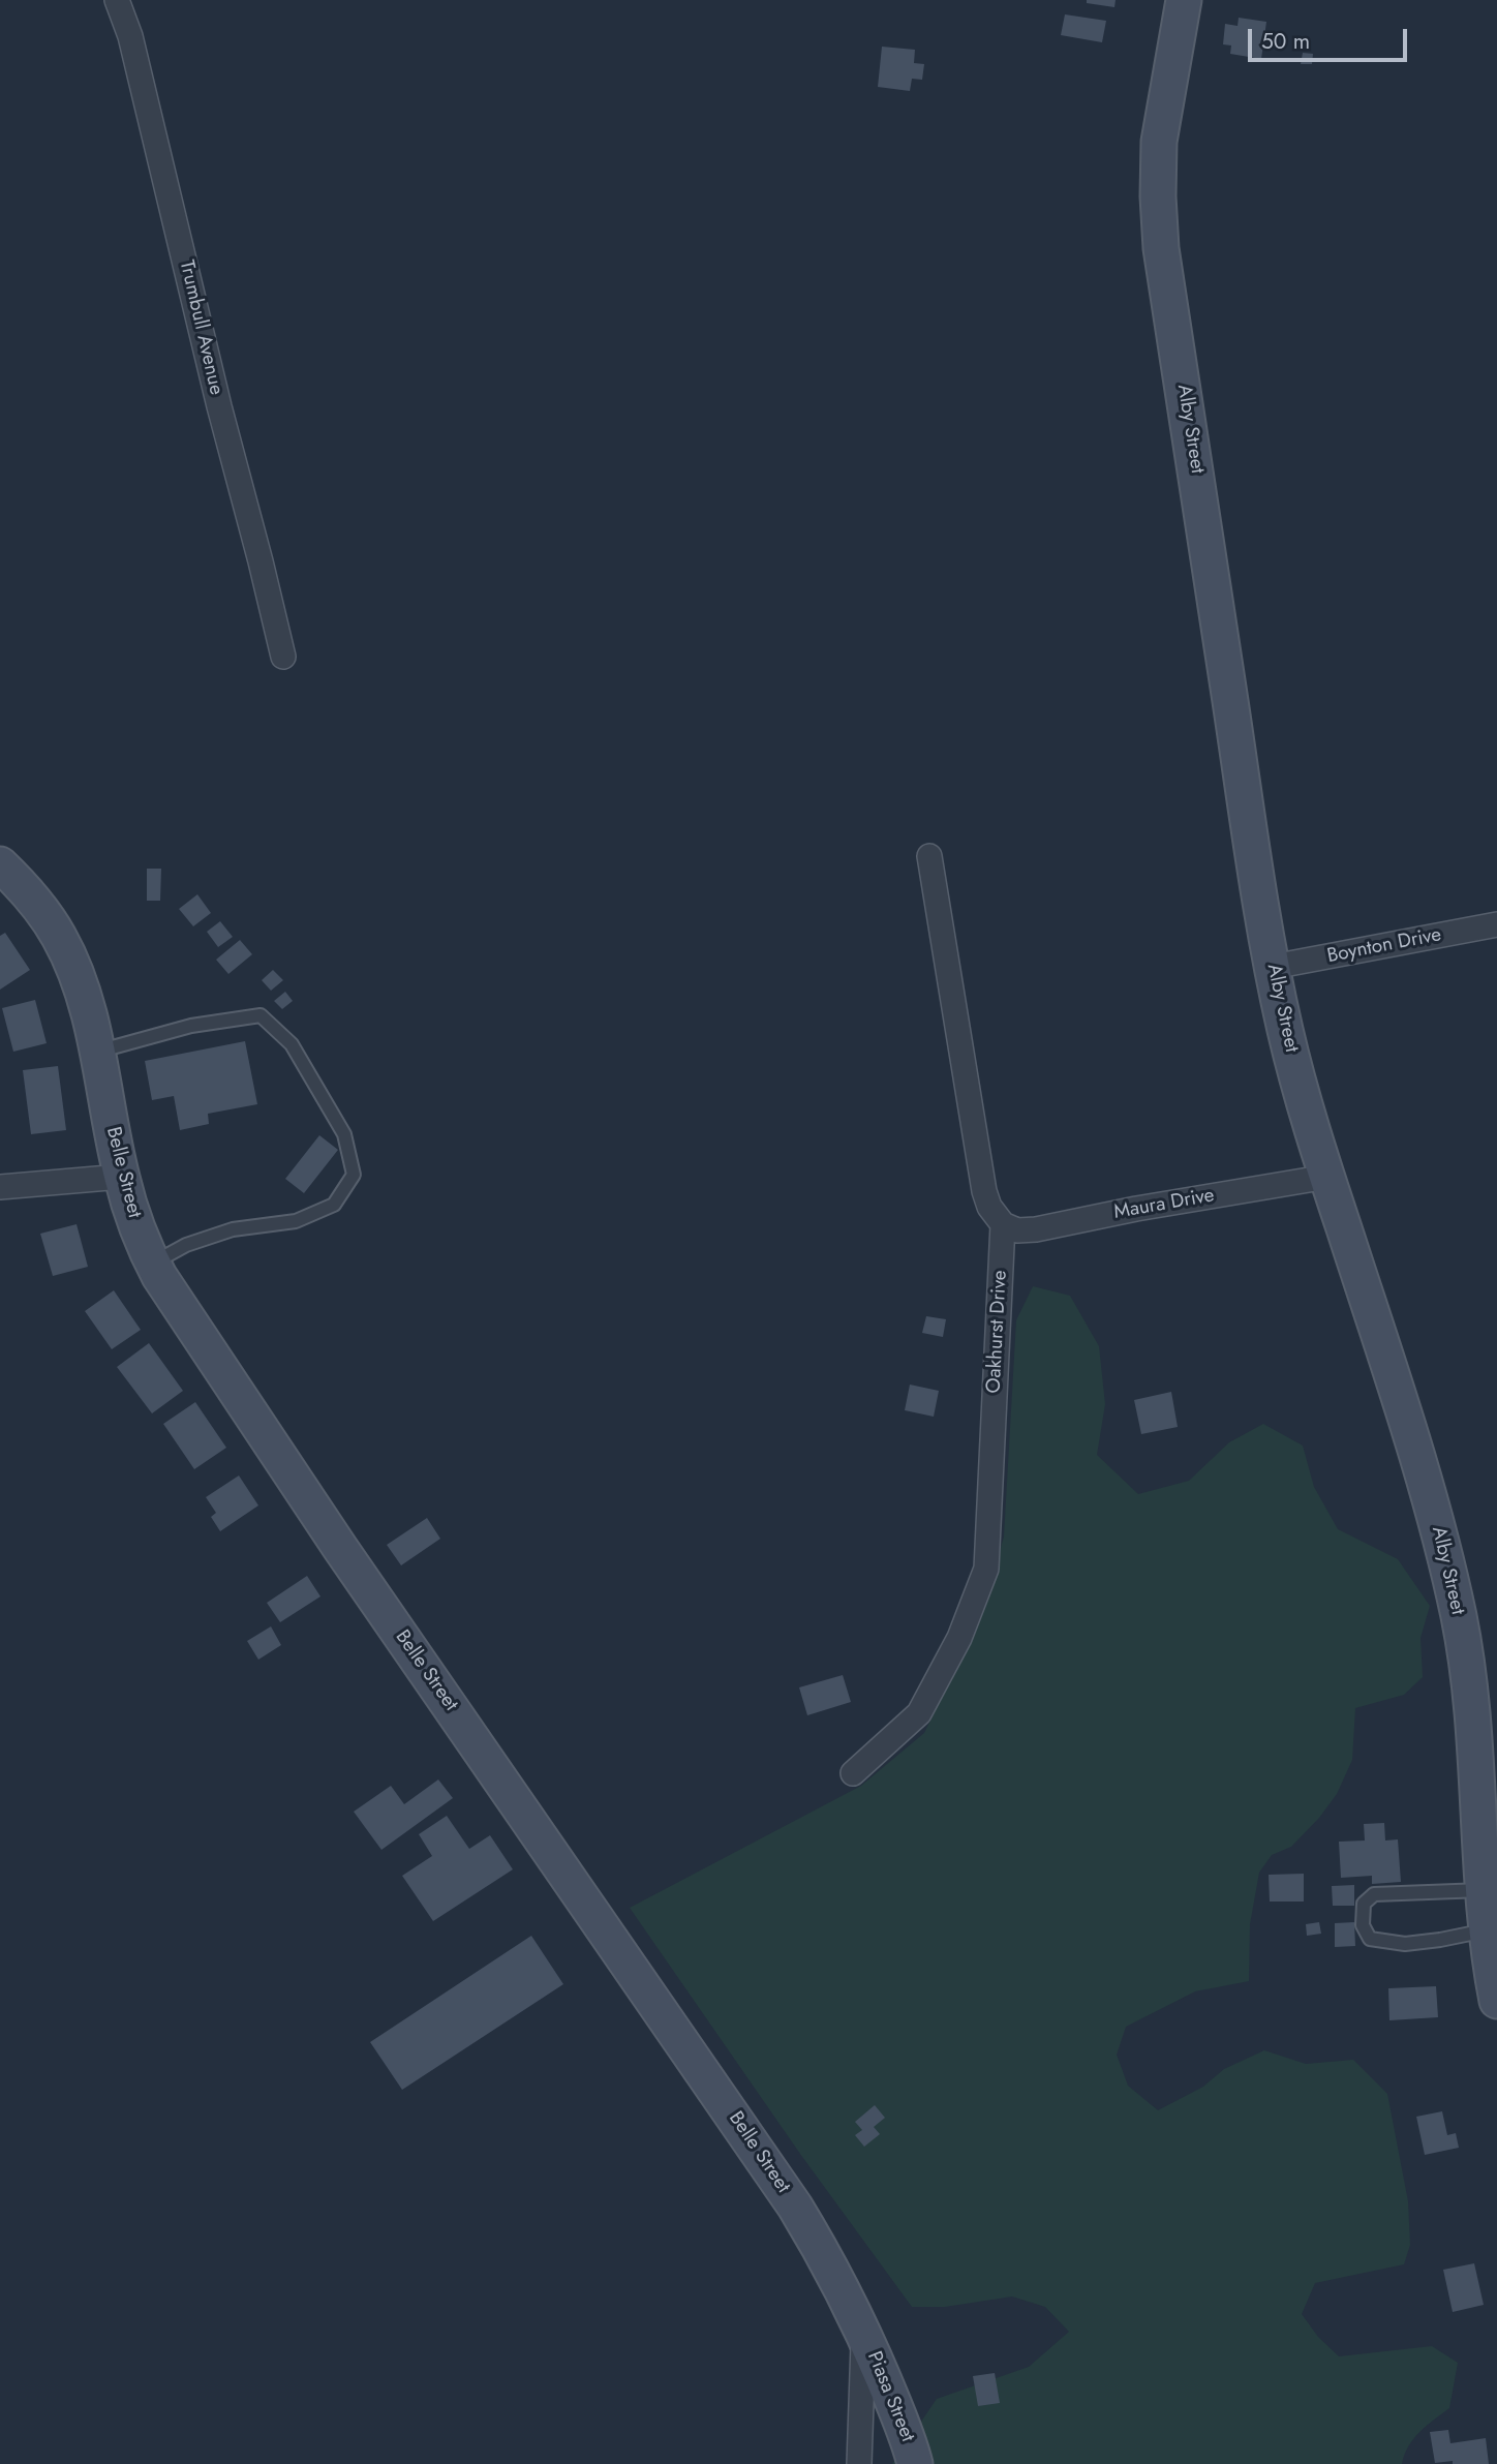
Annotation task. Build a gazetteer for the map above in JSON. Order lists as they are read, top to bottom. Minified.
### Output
{"streets":{"street":["Trumbull Avenue","Alby Street","Boynton Drive","Belle Street","Maura Drive","Oakhurst Drive","Piasa Street"]},"crossings":[["Alby Street","Boynton Drive"],["Alby Street","Maura Drive"],["Belle Street","Piasa Street"],["Maura Drive","Oakhurst Drive"]],"scale_bar":"50 m"}
